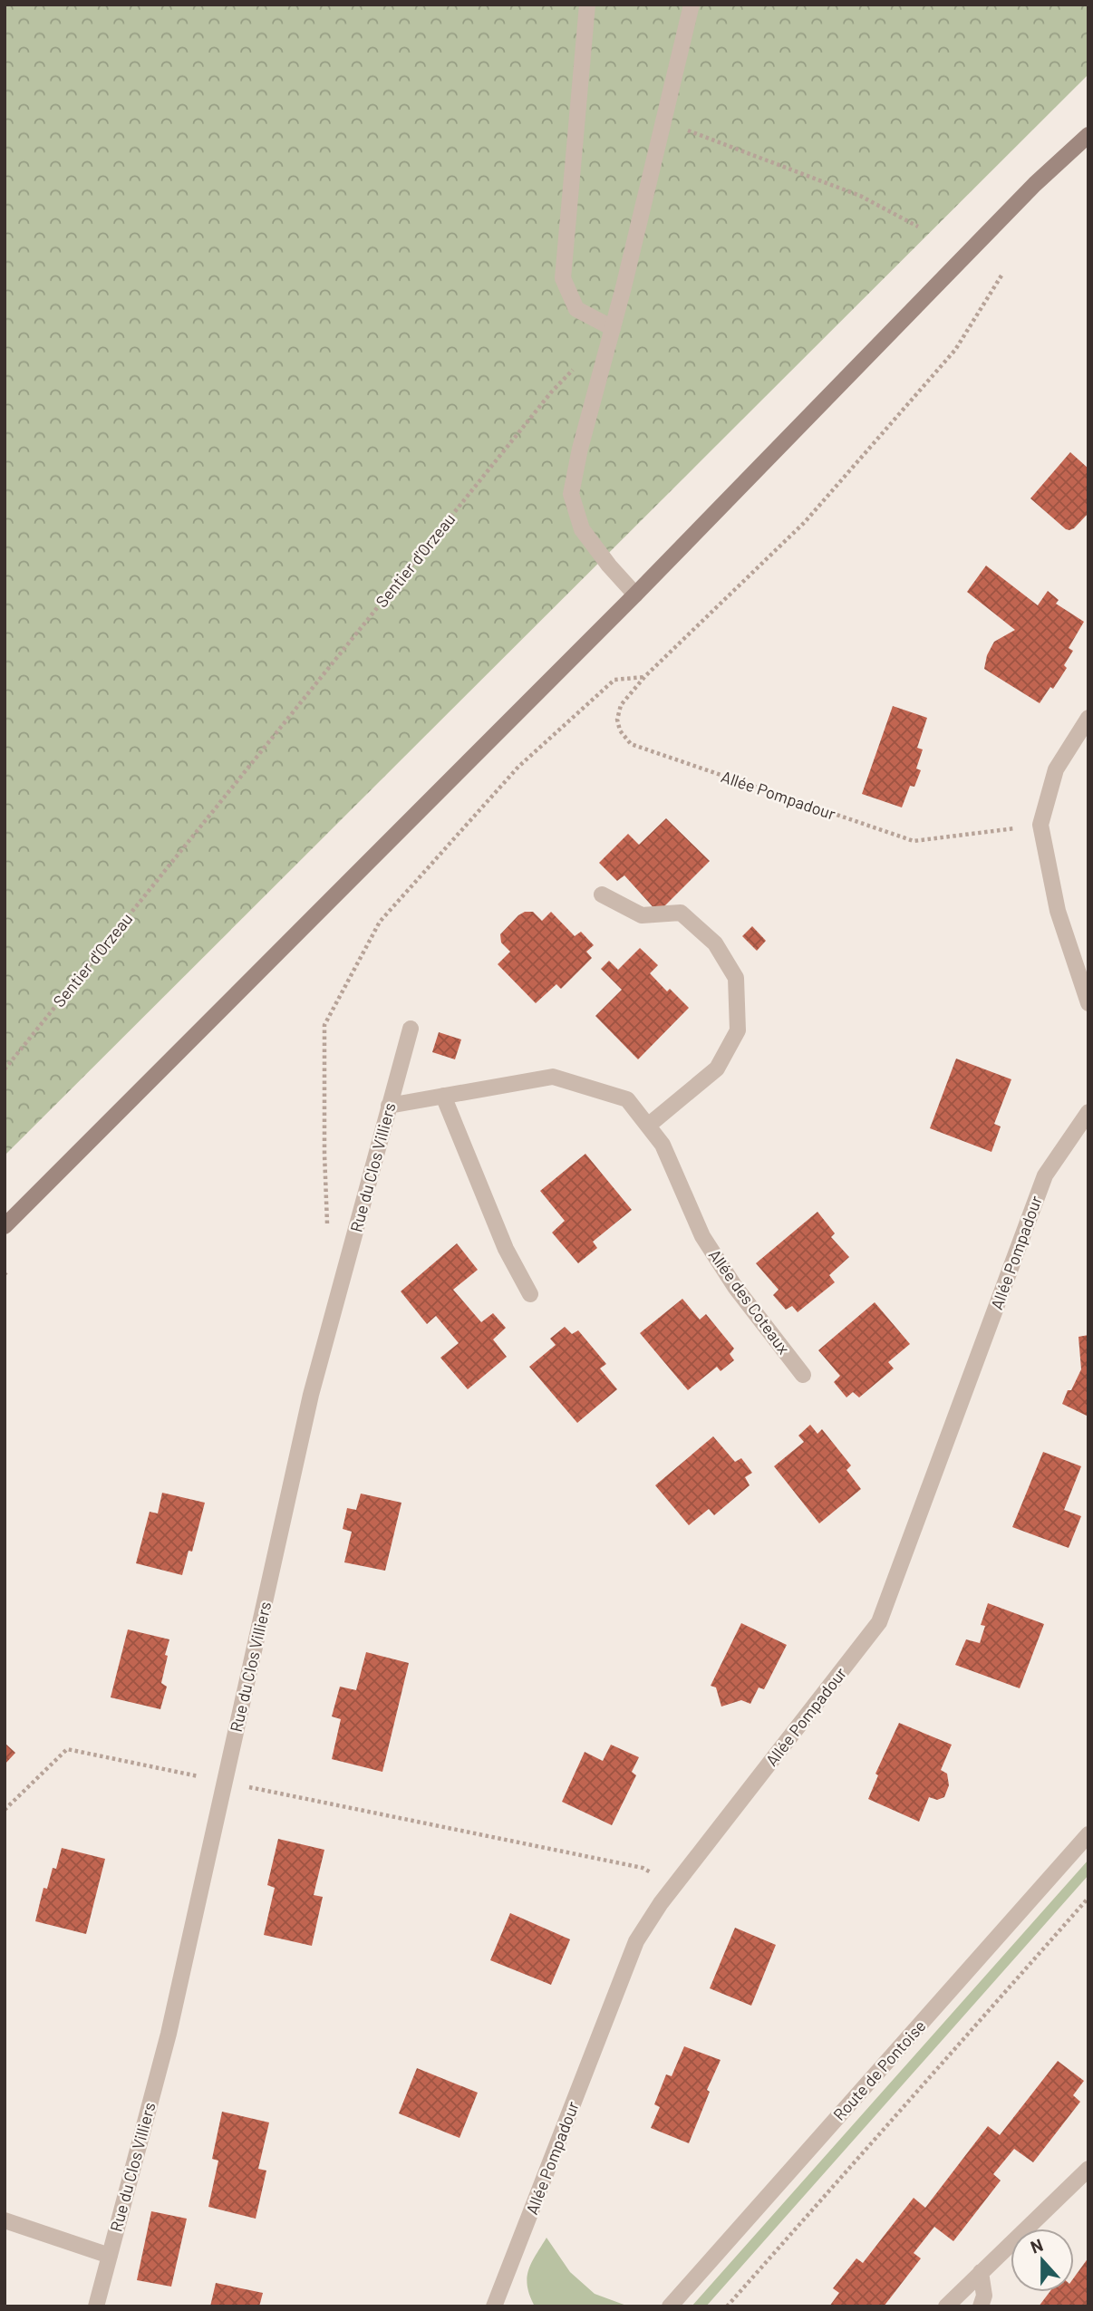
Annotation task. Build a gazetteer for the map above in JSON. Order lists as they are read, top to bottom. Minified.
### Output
{"streets":{"street":["Allée Pompadour","Rue du Clos Villiers","Allée des Coteaux","Route de Pontoise"],"path":["Sentier d'Orzeau"]},"crossings":[["Rue du Clos Villiers","Allée des Coteaux"]],"north":"top"}
